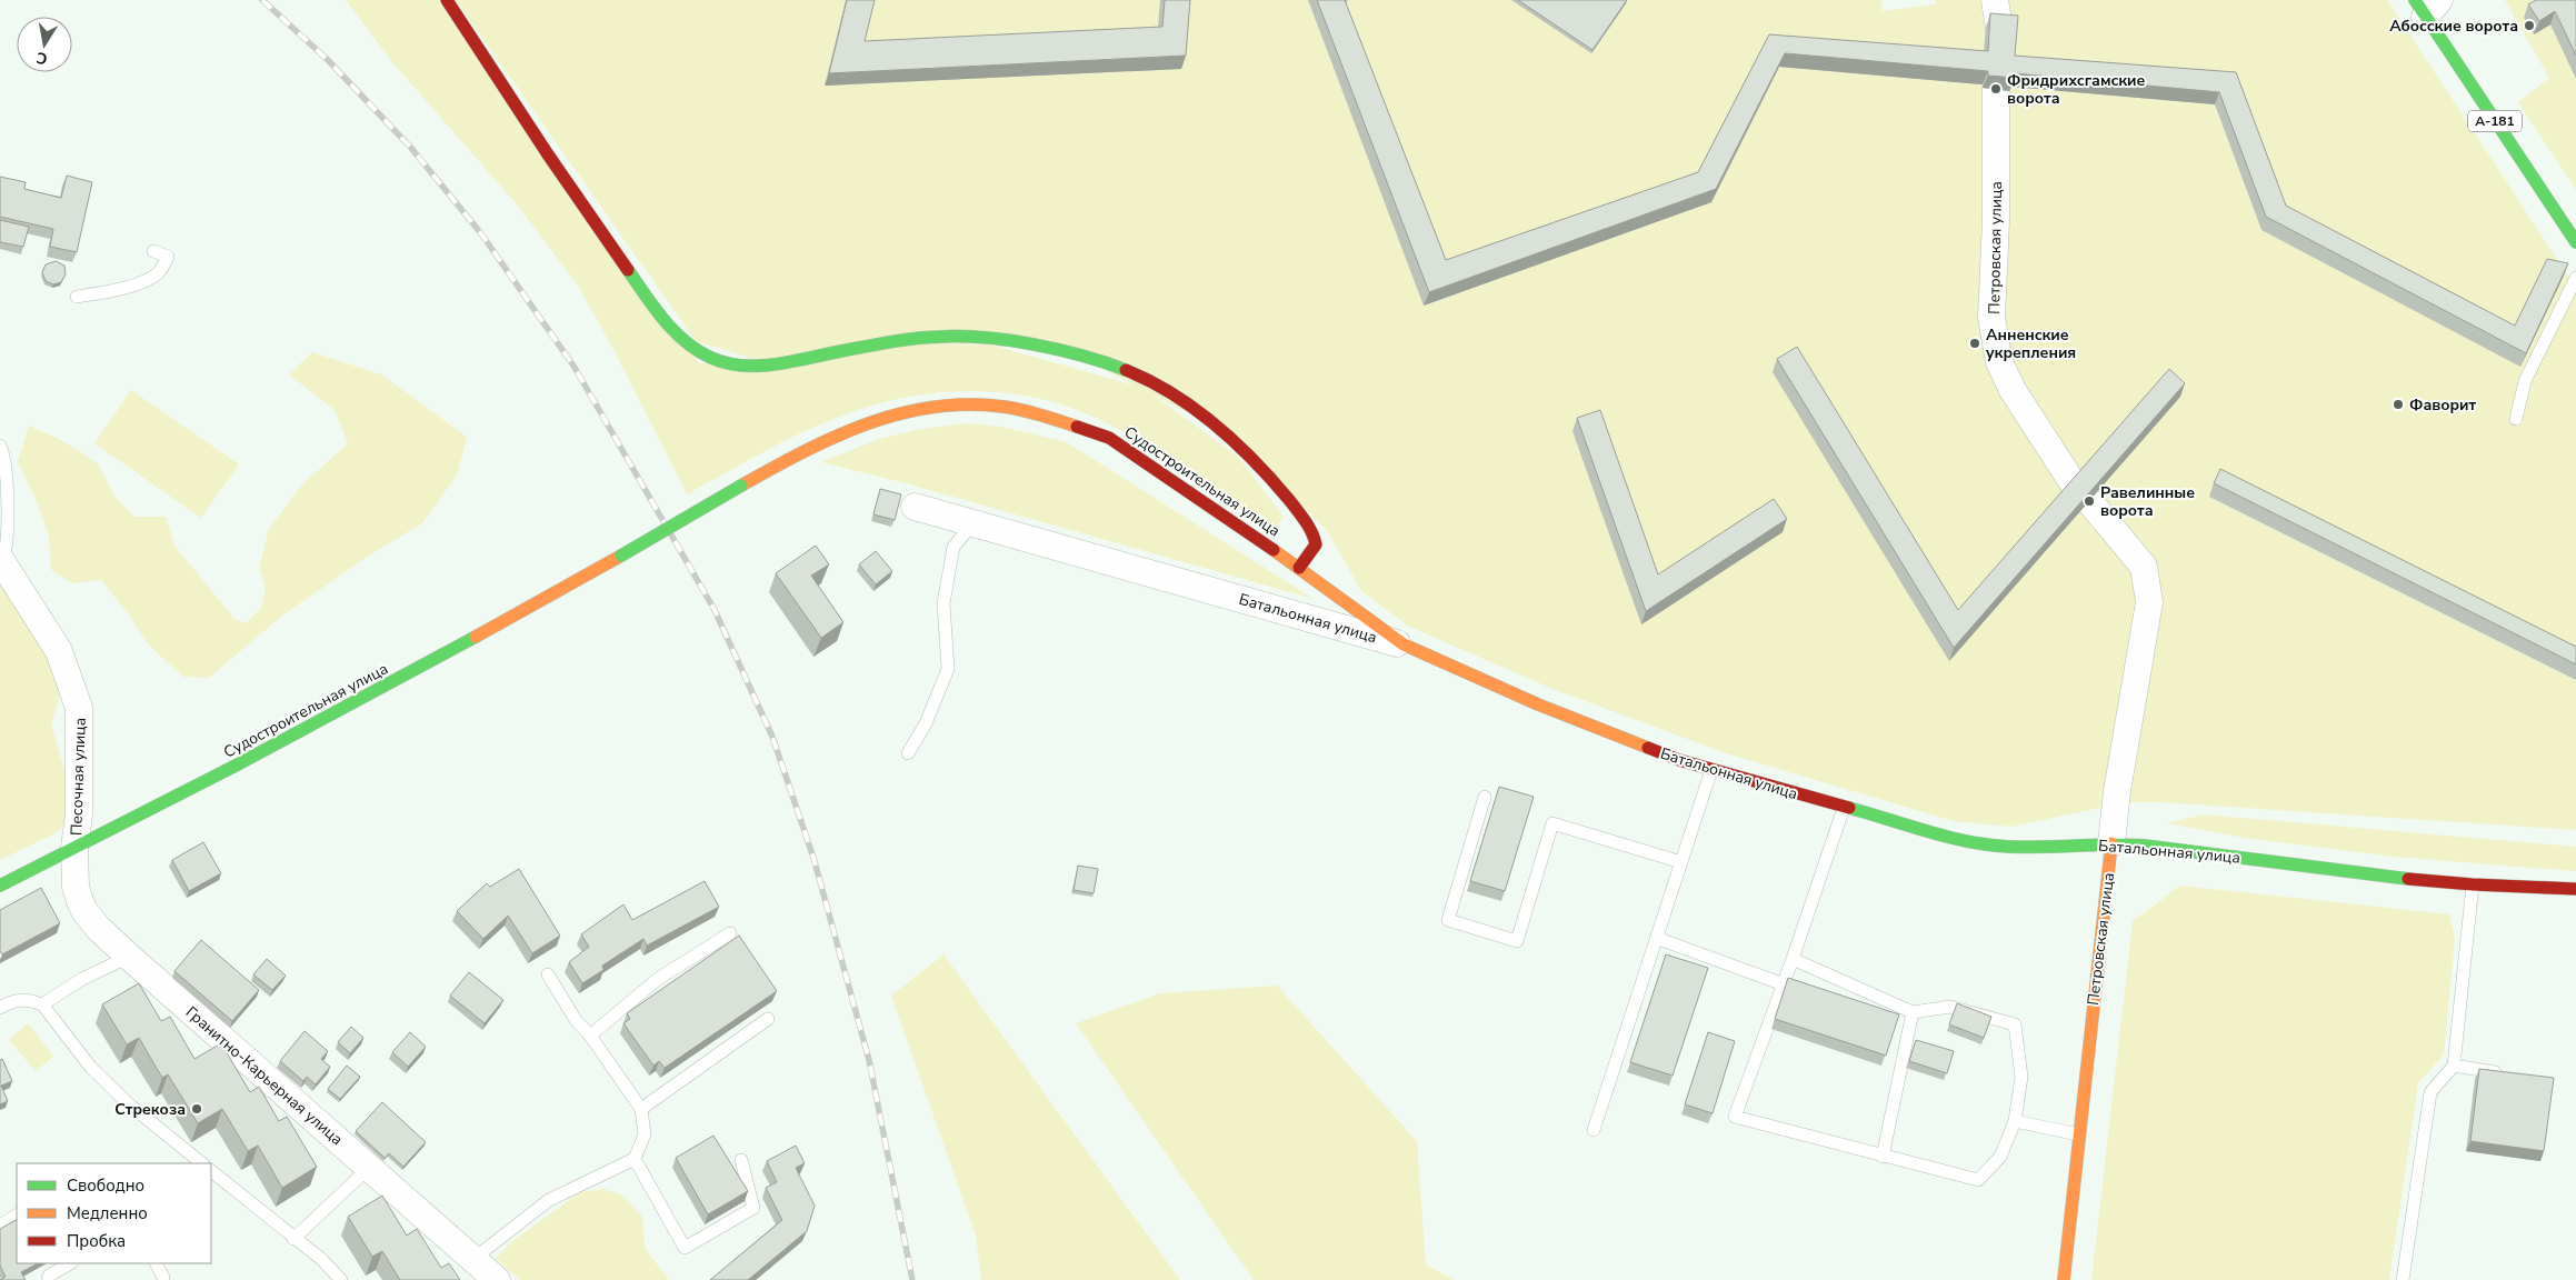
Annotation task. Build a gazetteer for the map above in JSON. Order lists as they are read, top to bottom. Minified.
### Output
{"streets":{"street":["А-181","Петровская улица","Судостроительная улица","Батальонная улица","Песочная улица","Гранитно-Карьерная улица"]},"crossings":[["Петровская улица","Батальонная улица"],["Судостроительная улица","Батальонная улица"],["Судостроительная улица","Песочная улица"],["Судостроительная улица","Гранитно-Карьерная улица"],["Песочная улица","Гранитно-Карьерная улица"]],"places":["Абосские ворота","Фридрихсгамские ворота","Анненские укрепления","Фаворит","Равелинные ворота","Стрекоза"],"legend":["Свободно","Медленно","Пробка"],"north":"bottom"}
